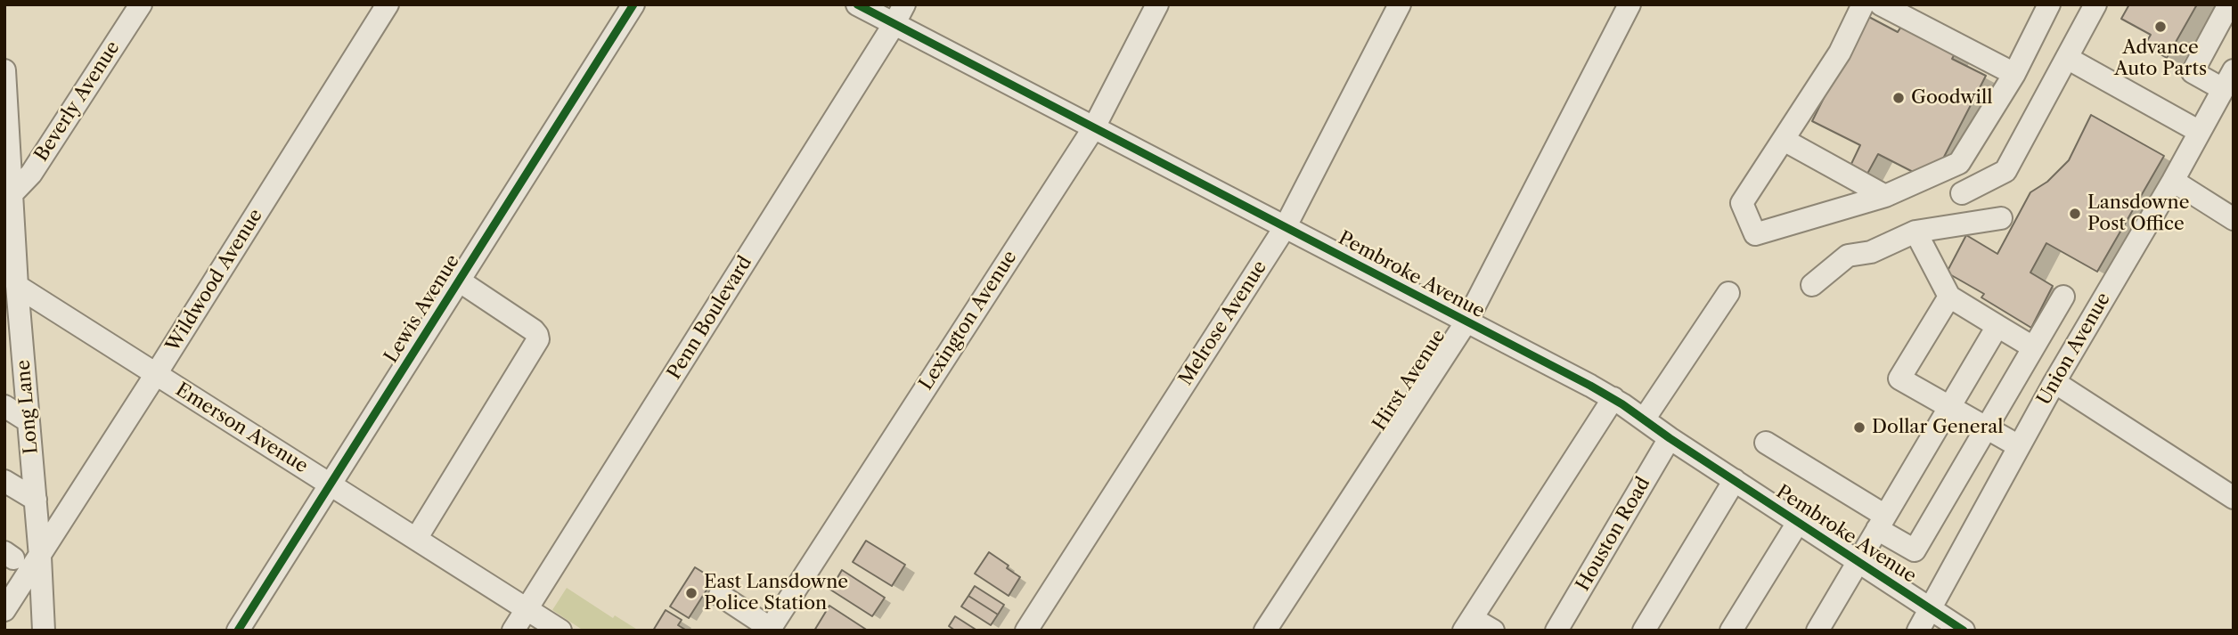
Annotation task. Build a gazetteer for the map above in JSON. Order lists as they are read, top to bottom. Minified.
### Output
{"streets":{"street":["Beverly Avenue","Pembroke Avenue","Wildwood Avenue","Lewis Avenue","Penn Boulevard","Lexington Avenue","Melrose Avenue","Union Avenue","Hirst Avenue","Long Lane","Emerson Avenue","Houston Road"]},"crossings":[["Beverly Avenue","Long Lane"],["Pembroke Avenue","Penn Boulevard"],["Pembroke Avenue","Lexington Avenue"],["Pembroke Avenue","Melrose Avenue"],["Pembroke Avenue","Union Avenue"],["Pembroke Avenue","Hirst Avenue"],["Pembroke Avenue","Houston Road"],["Wildwood Avenue","Long Lane"],["Wildwood Avenue","Emerson Avenue"],["Lewis Avenue","Emerson Avenue"],["Penn Boulevard","Emerson Avenue"],["Long Lane","Emerson Avenue"]],"places":["Advance Auto Parts","Goodwill","Lansdowne Post Office","Dollar General","East Lansdowne Police Station"]}
